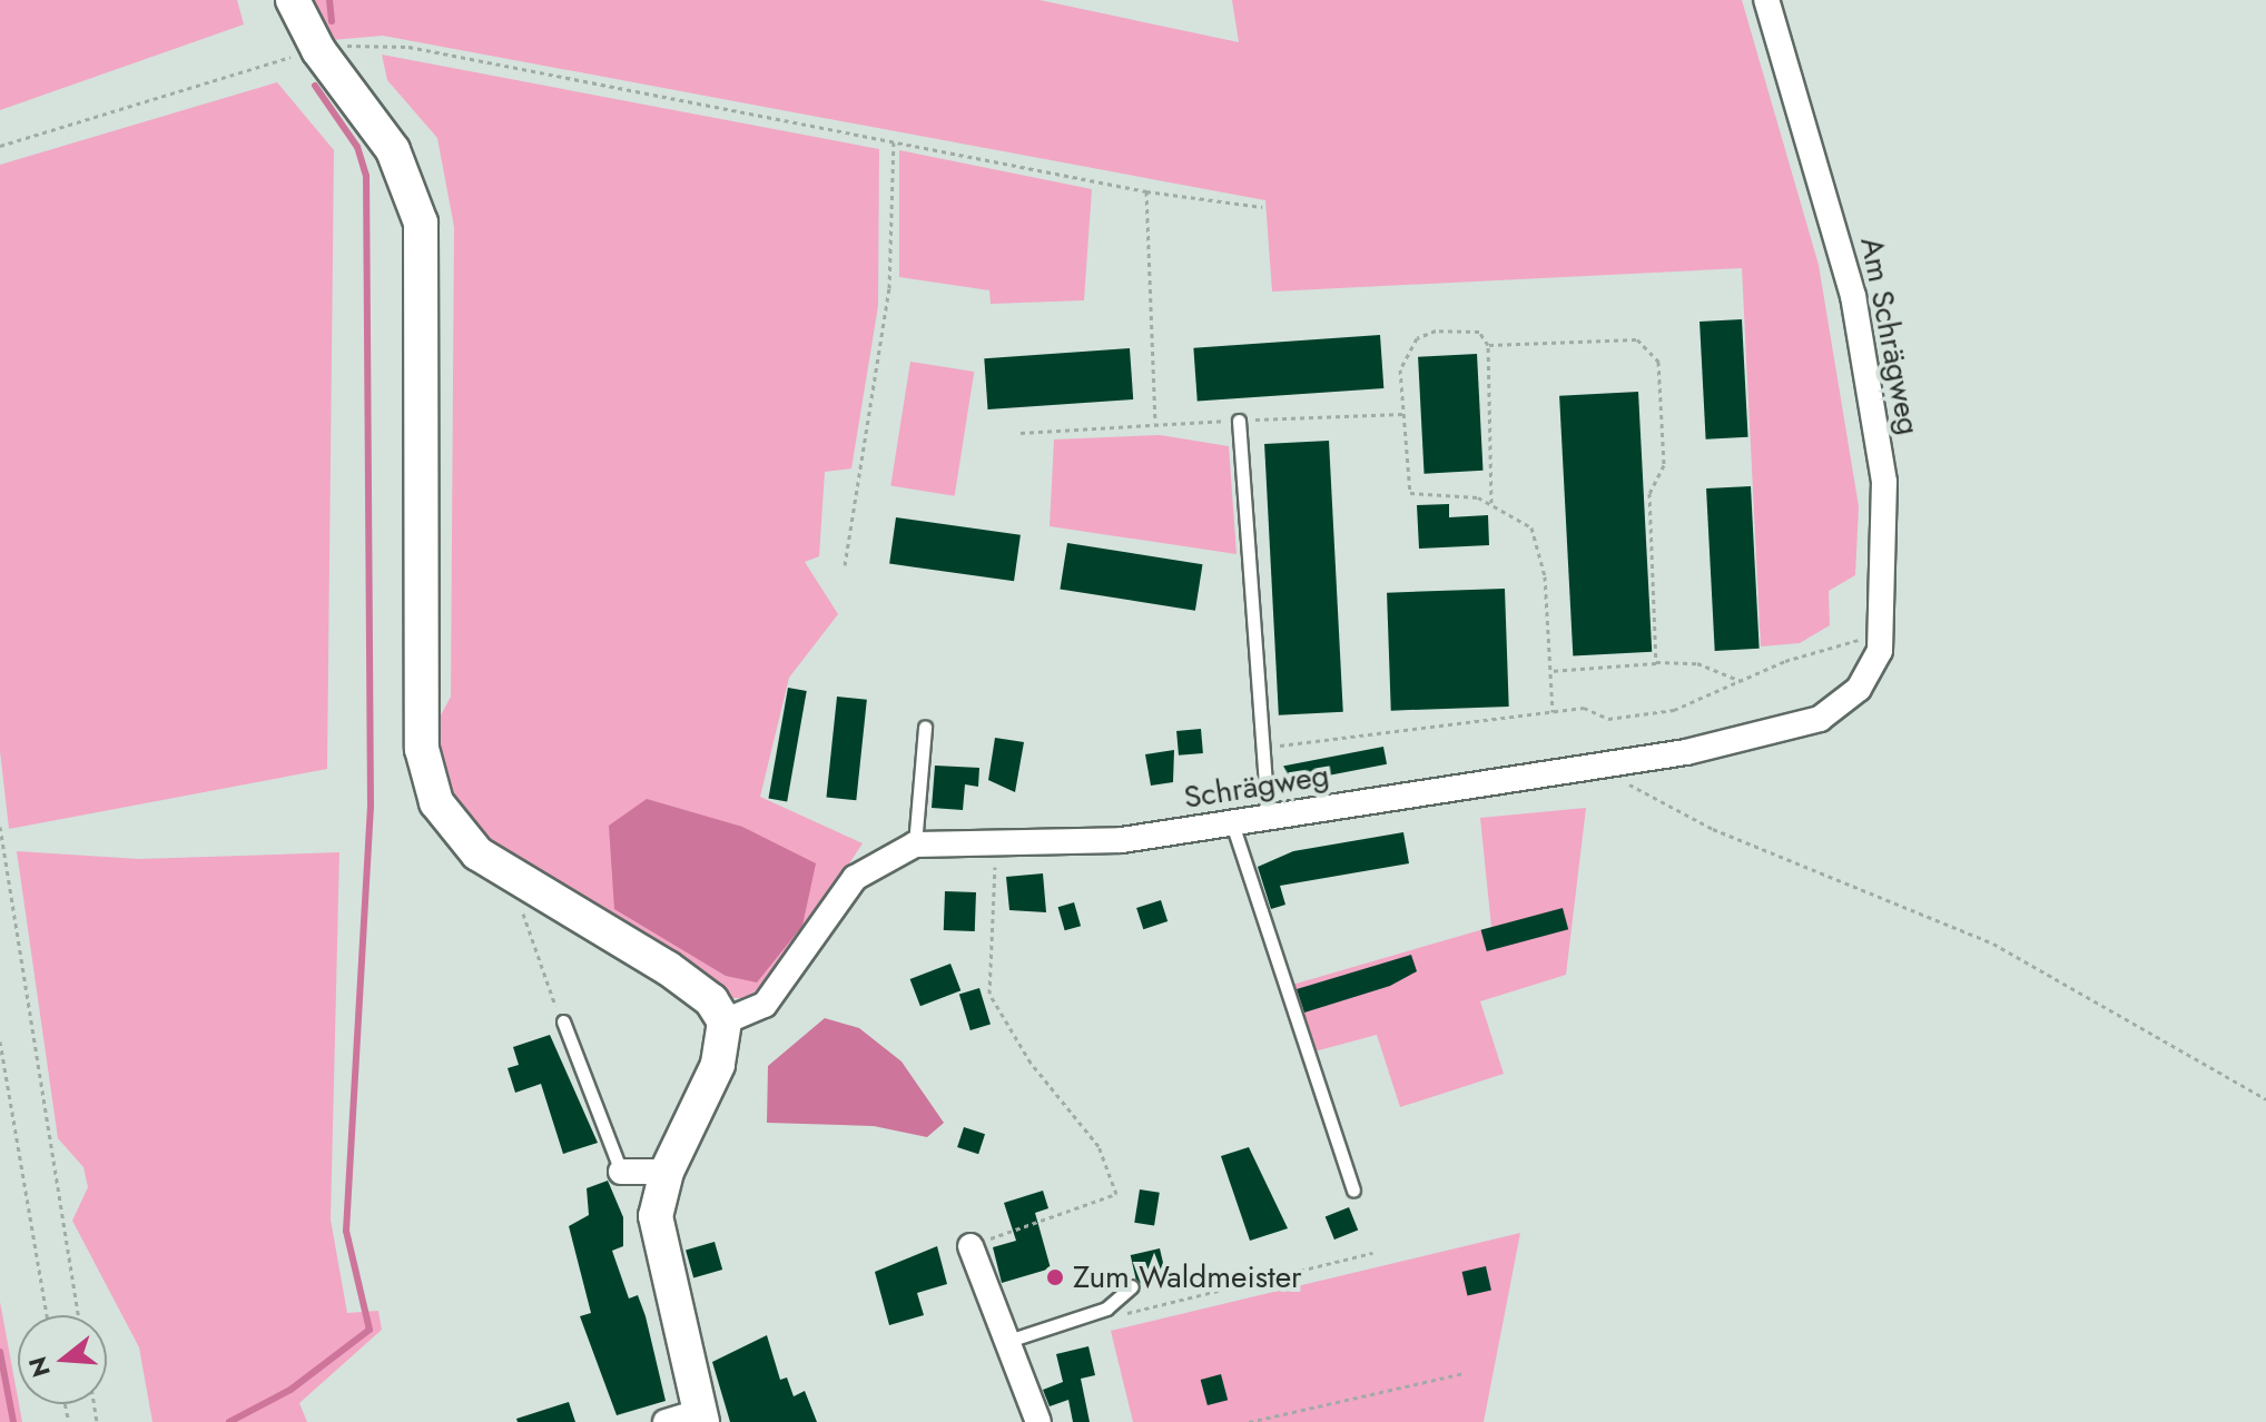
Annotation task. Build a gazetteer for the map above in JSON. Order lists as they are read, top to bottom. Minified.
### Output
{"streets":{"street":["Am Schrägweg","Schrägweg"]},"crossings":[["Am Schrägweg","Schrägweg"]],"places":["Zum Waldmeister"],"north":"left"}
